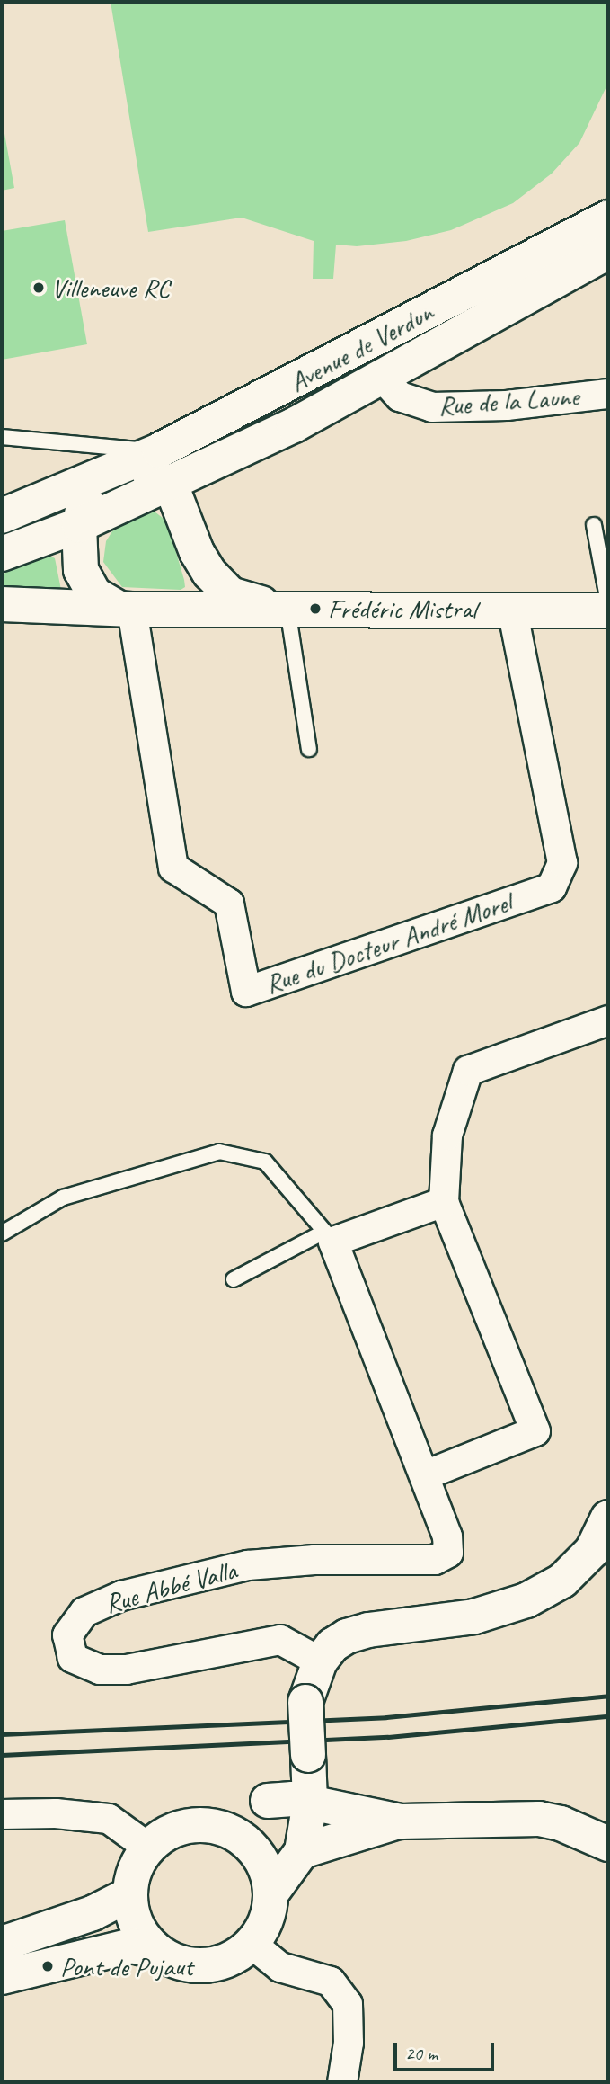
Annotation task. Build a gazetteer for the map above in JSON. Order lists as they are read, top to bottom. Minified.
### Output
{"streets":{"street":["Avenue de Verdun","Rue de la Laune","Rue du Docteur André Morel","Rue Abbé Valla"]},"crossings":[["Avenue de Verdun","Rue de la Laune"]],"places":["Villeneuve RC","Frédéric Mistral","Pont de Pujaut"],"scale_bar":"20 m"}
